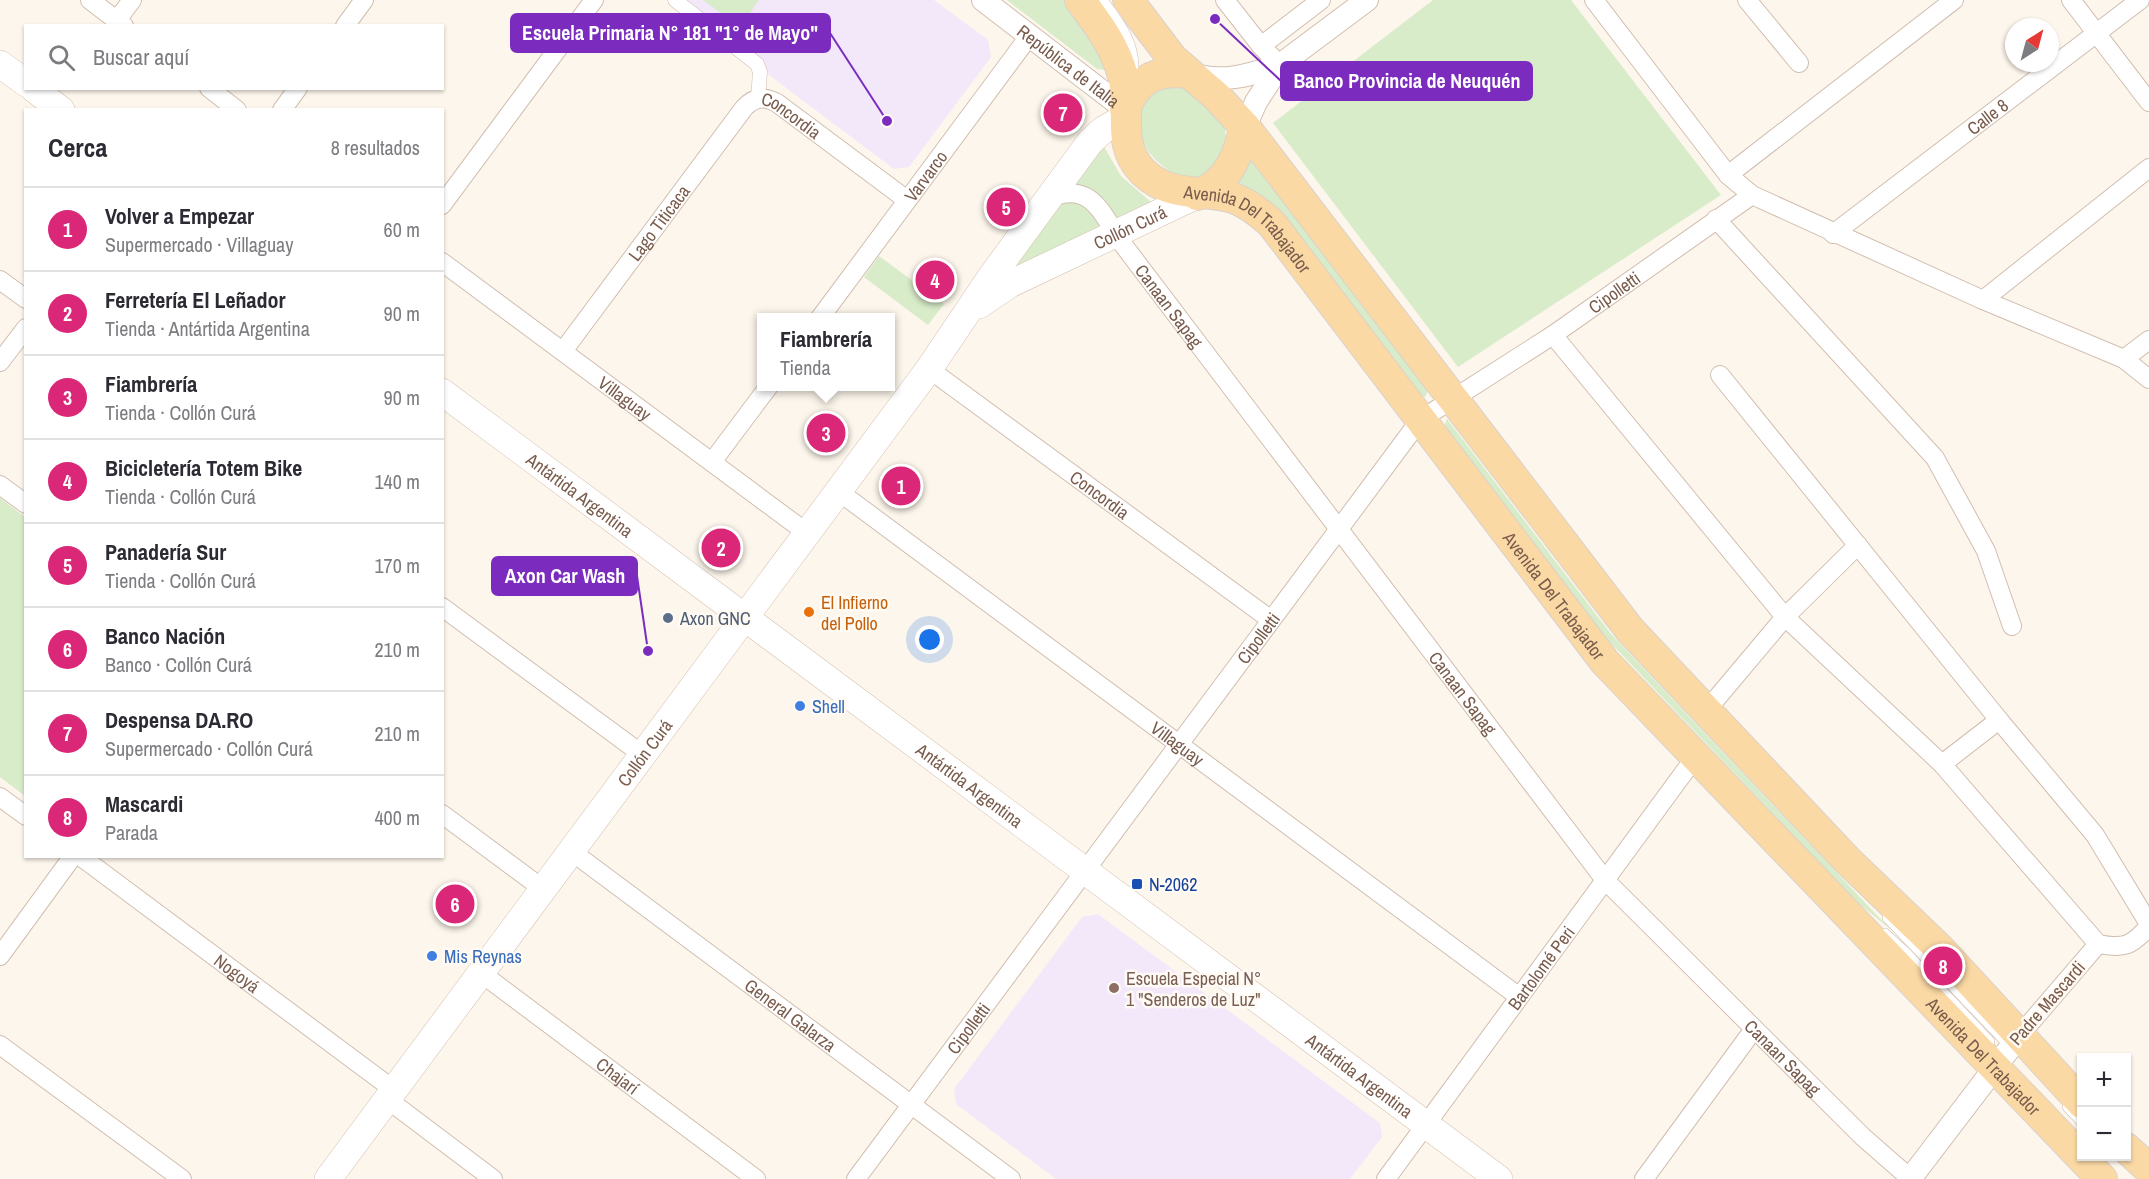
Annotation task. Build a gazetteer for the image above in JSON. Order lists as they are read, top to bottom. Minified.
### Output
{"streets":{"main road":["Collón Curá","Avenida Del Trabajador","Antártida Argentina"],"street":["República de Italia","Calle 8","Concordia","Varvarco","Lago Titicaca","Cipolletti","Canaan Sapag","Villaguay","Bartolomé Peri","Nogoyá","Padre Mascardi","General Galarza","Chajarí"]},"crossings":[["República de Italia","Varvarco"],["República de Italia","Collón Curá"],["República de Italia","Avenida Del Trabajador"],["Concordia","Varvarco"],["Concordia","Lago Titicaca"],["Concordia","Collón Curá"],["Concordia","Cipolletti"],["Lago Titicaca","Villaguay"],["Collón Curá","Avenida Del Trabajador"],["Collón Curá","Canaan Sapag"],["Collón Curá","Villaguay"],["Collón Curá","Antártida Argentina"],["Collón Curá","Nogoyá"],["Collón Curá","General Galarza"],["Collón Curá","Chajarí"],["Avenida Del Trabajador","Cipolletti"],["Avenida Del Trabajador","Bartolomé Peri"],["Avenida Del Trabajador","Padre Mascardi"],["Cipolletti","Canaan Sapag"],["Cipolletti","Villaguay"],["Cipolletti","Antártida Argentina"],["Cipolletti","General Galarza"],["Canaan Sapag","Bartolomé Peri"],["Canaan Sapag","Padre Mascardi"],["Villaguay","Bartolomé Peri"],["Antártida Argentina","Bartolomé Peri"]],"places":{"other":["Banco Provincia de Neuquén","Escuela Primaria N° 181 \"1° de Mayo\"","El Infierno del Pollo","Axon GNC","Axon Car Wash","Shell","Mis Reynas","Escuela Especial N° 1 \"Senderos de Luz\""],"transit":["N-2062"]},"north":"top right","page":{"search":"Buscar aquí","pins":["7","5","4","3","1","2","6","8"],"heading":["Cerca","8 resultados"],"list":[{"mark":"1","name":"Volver a Empezar","note":"Supermercado · Villaguay","value":"60 m"},{"mark":"2","name":"Ferretería El Leñador","note":"Tienda · Antártida Argentina","value":"90 m"},{"mark":"3","name":"Fiambrería","note":"Tienda · Collón Curá","value":"90 m"},{"mark":"4","name":"Bicicletería Totem Bike","note":"Tienda · Collón Curá","value":"140 m"},{"mark":"5","name":"Panadería Sur","note":"Tienda · Collón Curá","value":"170 m"},{"mark":"6","name":"Banco Nación","note":"Banco · Collón Curá","value":"210 m"},{"mark":"7","name":"Despensa DA.RO","note":"Supermercado · Collón Curá","value":"210 m"},{"mark":"8","name":"Mascardi","note":"Parada","value":"400 m"}],"popup":["Fiambrería","Tienda"],"map_buttons":["+","−"]}}
